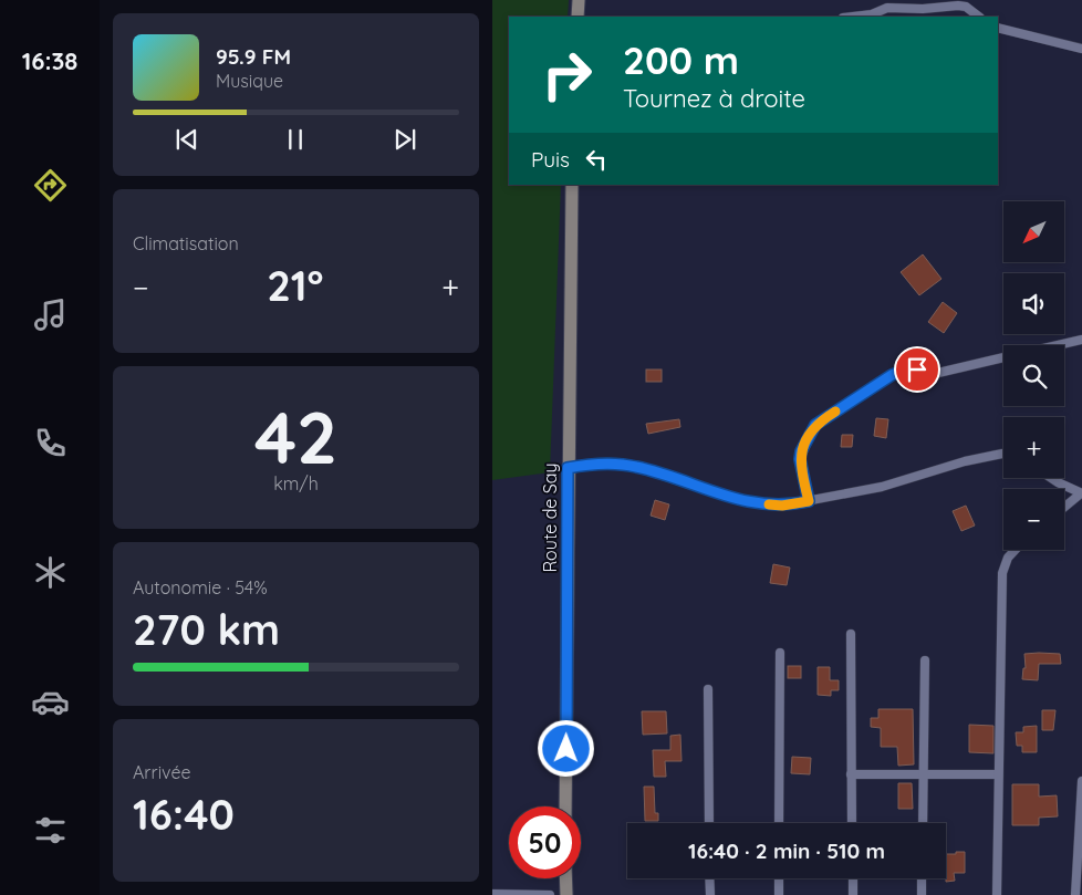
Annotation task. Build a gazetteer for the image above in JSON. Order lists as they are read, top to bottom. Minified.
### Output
{"streets":{"main road":["Route de Say"]},"north":"bottom left","page":{"tabs":"16:38","turn":["200 m","Tournez à droite"],"song":["95.9 FM","Musique"],"then":"Puis","tile":["Climatisation",["42","km/h"],["Autonomie · 54%","270 km"],["Arrivée","16:40"]],"map_buttons":["+","−"],"heat":["−","21°","+"],"limit":"50","trip":"16:40 · 2 min · 510 m"}}
